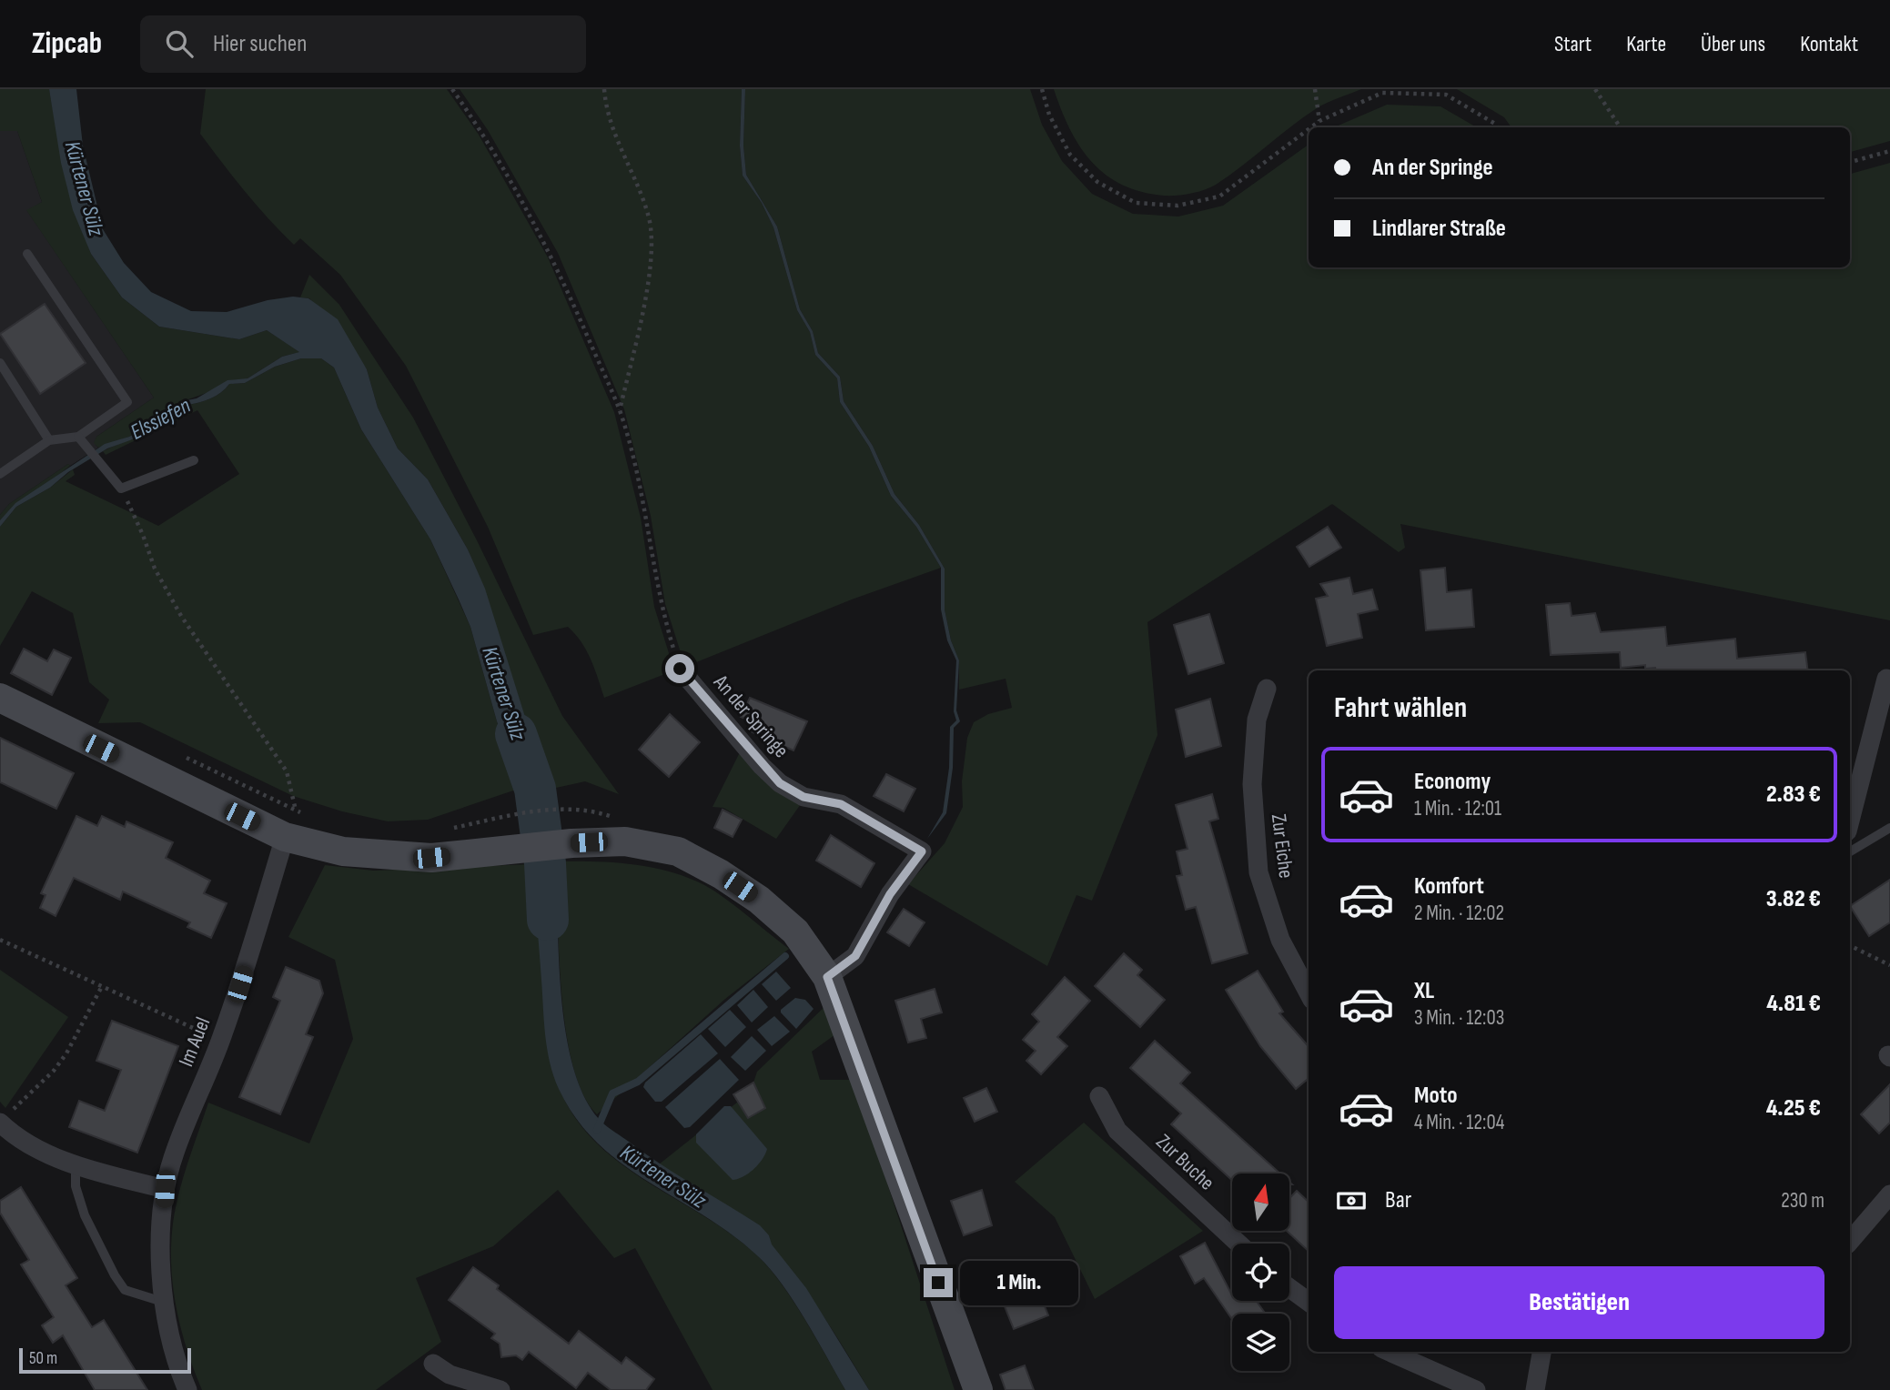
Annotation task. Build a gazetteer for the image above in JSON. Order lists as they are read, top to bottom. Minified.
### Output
{"streets":{"street":["An der Springe","Zur Eiche","Im Auel","Zur Buche"]},"water":["Kürtener Sülz","Elssiefen"],"scale_bar":"50 m","north":"top","page":{"header":"Zipcab","search":"Hier suchen","nav":["Start","Karte","Über uns","Kontakt"],"banner":["An der Springe","Lindlarer Straße"],"heading":"Fahrt wählen","list":[{"name":"Economy","note":"1 Min. · 12:01","value":"2.83 €"},{"name":"Komfort","note":"2 Min. · 12:02","value":"3.82 €"},{"name":"XL","note":"3 Min. · 12:03","value":"4.81 €"},{"name":"Moto","note":"4 Min. · 12:04","value":"4.25 €"}],"pay":["Bar","230 m"],"buttons":"Bestätigen","bubble":"1 Min.","scale":"50 m"}}
